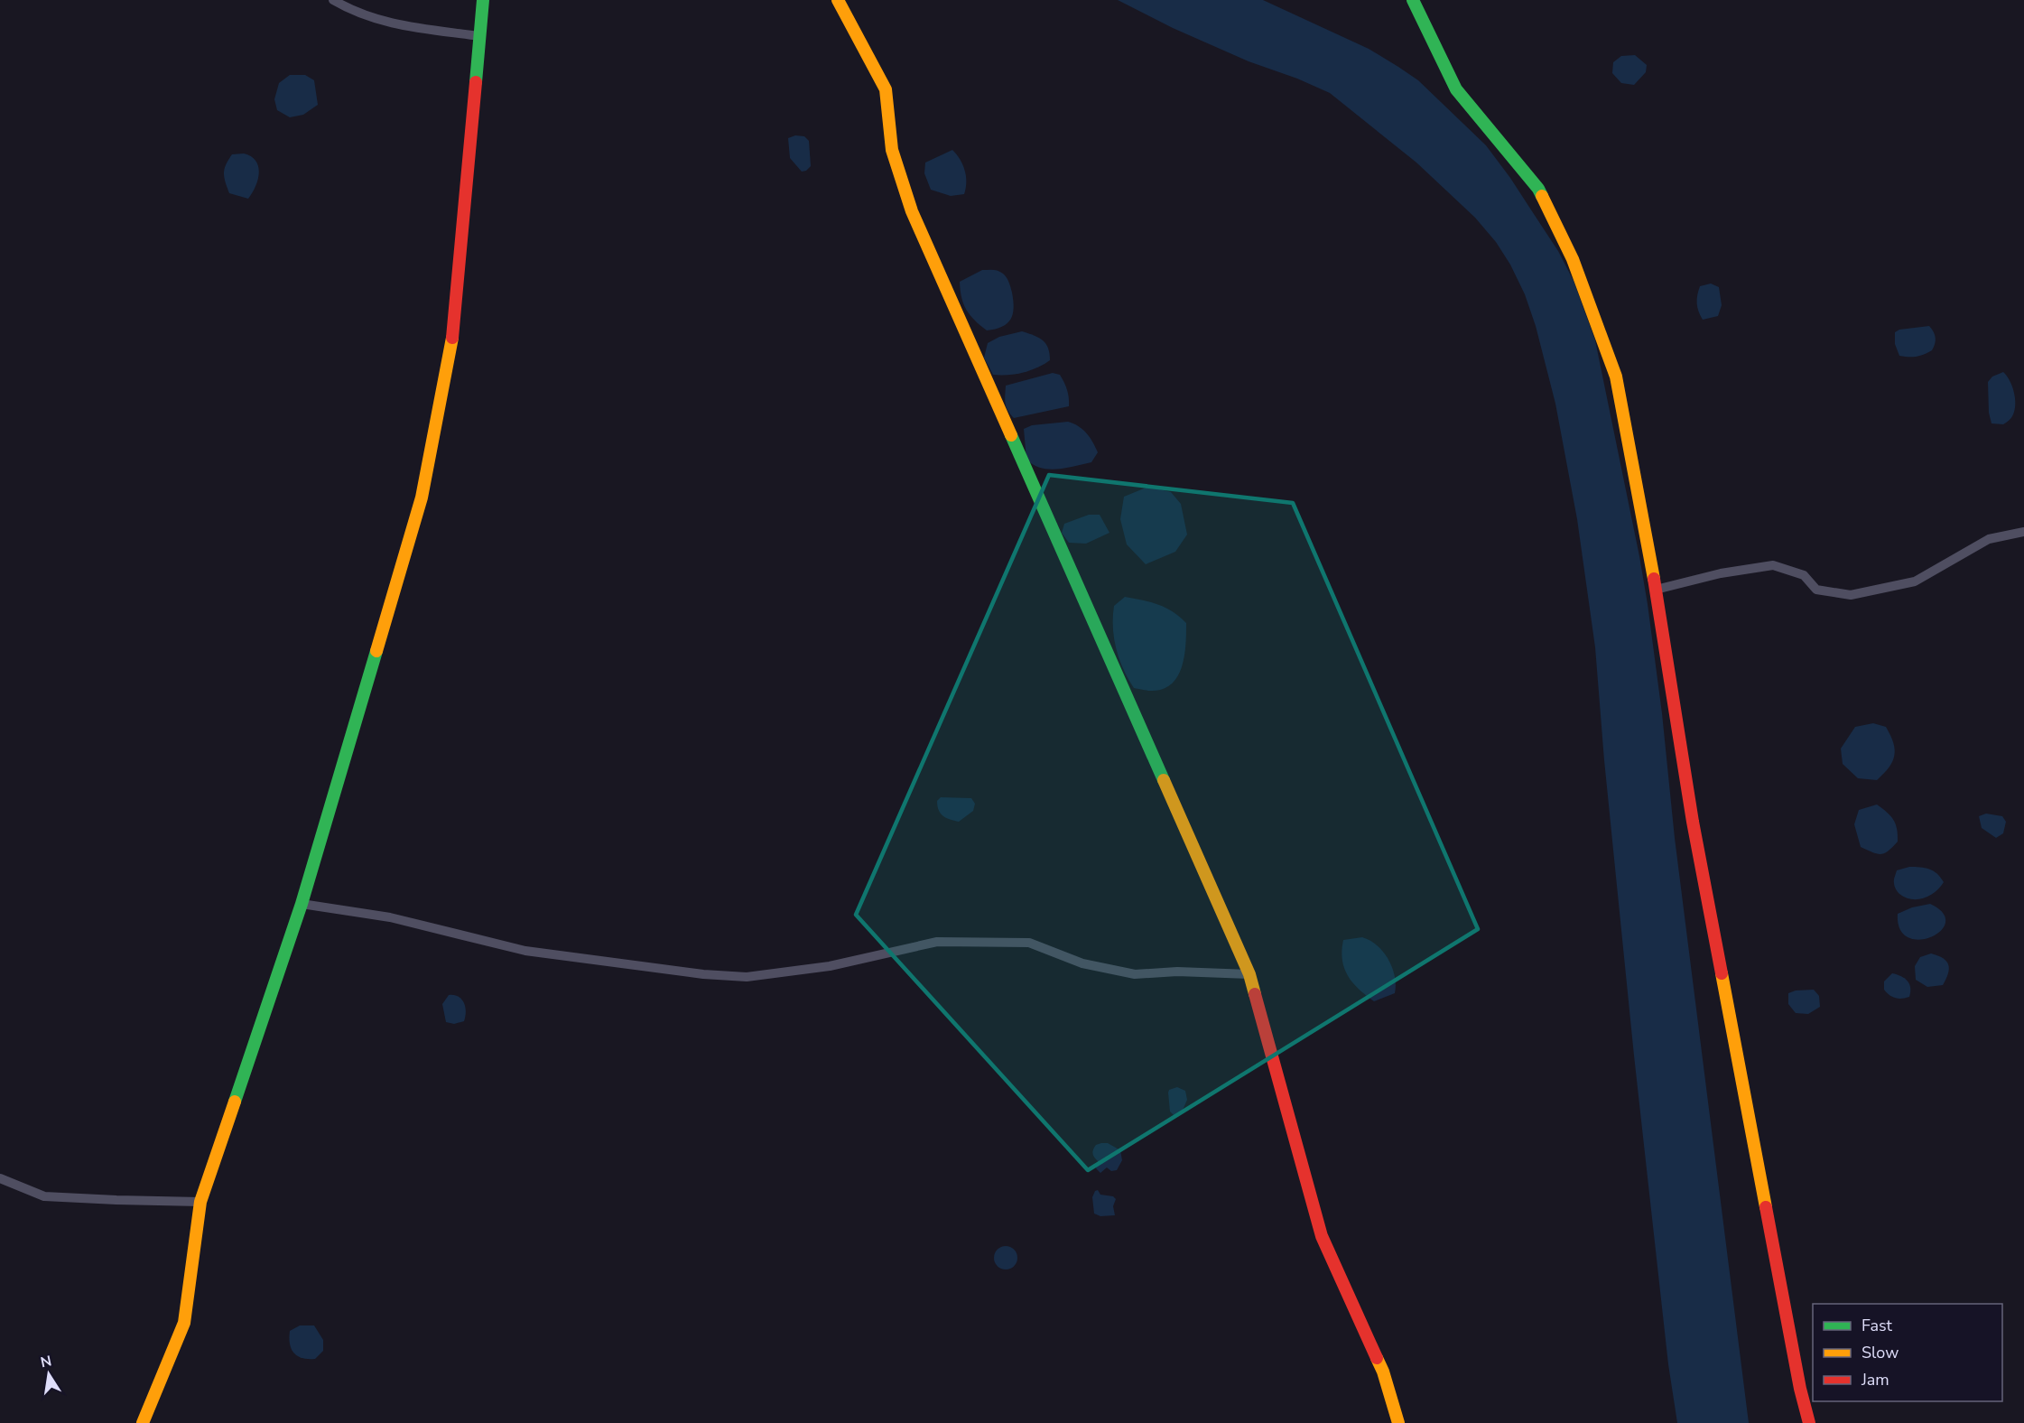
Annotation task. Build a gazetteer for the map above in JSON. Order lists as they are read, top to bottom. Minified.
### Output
{"legend":["Fast","Slow","Jam"],"north":"top"}
